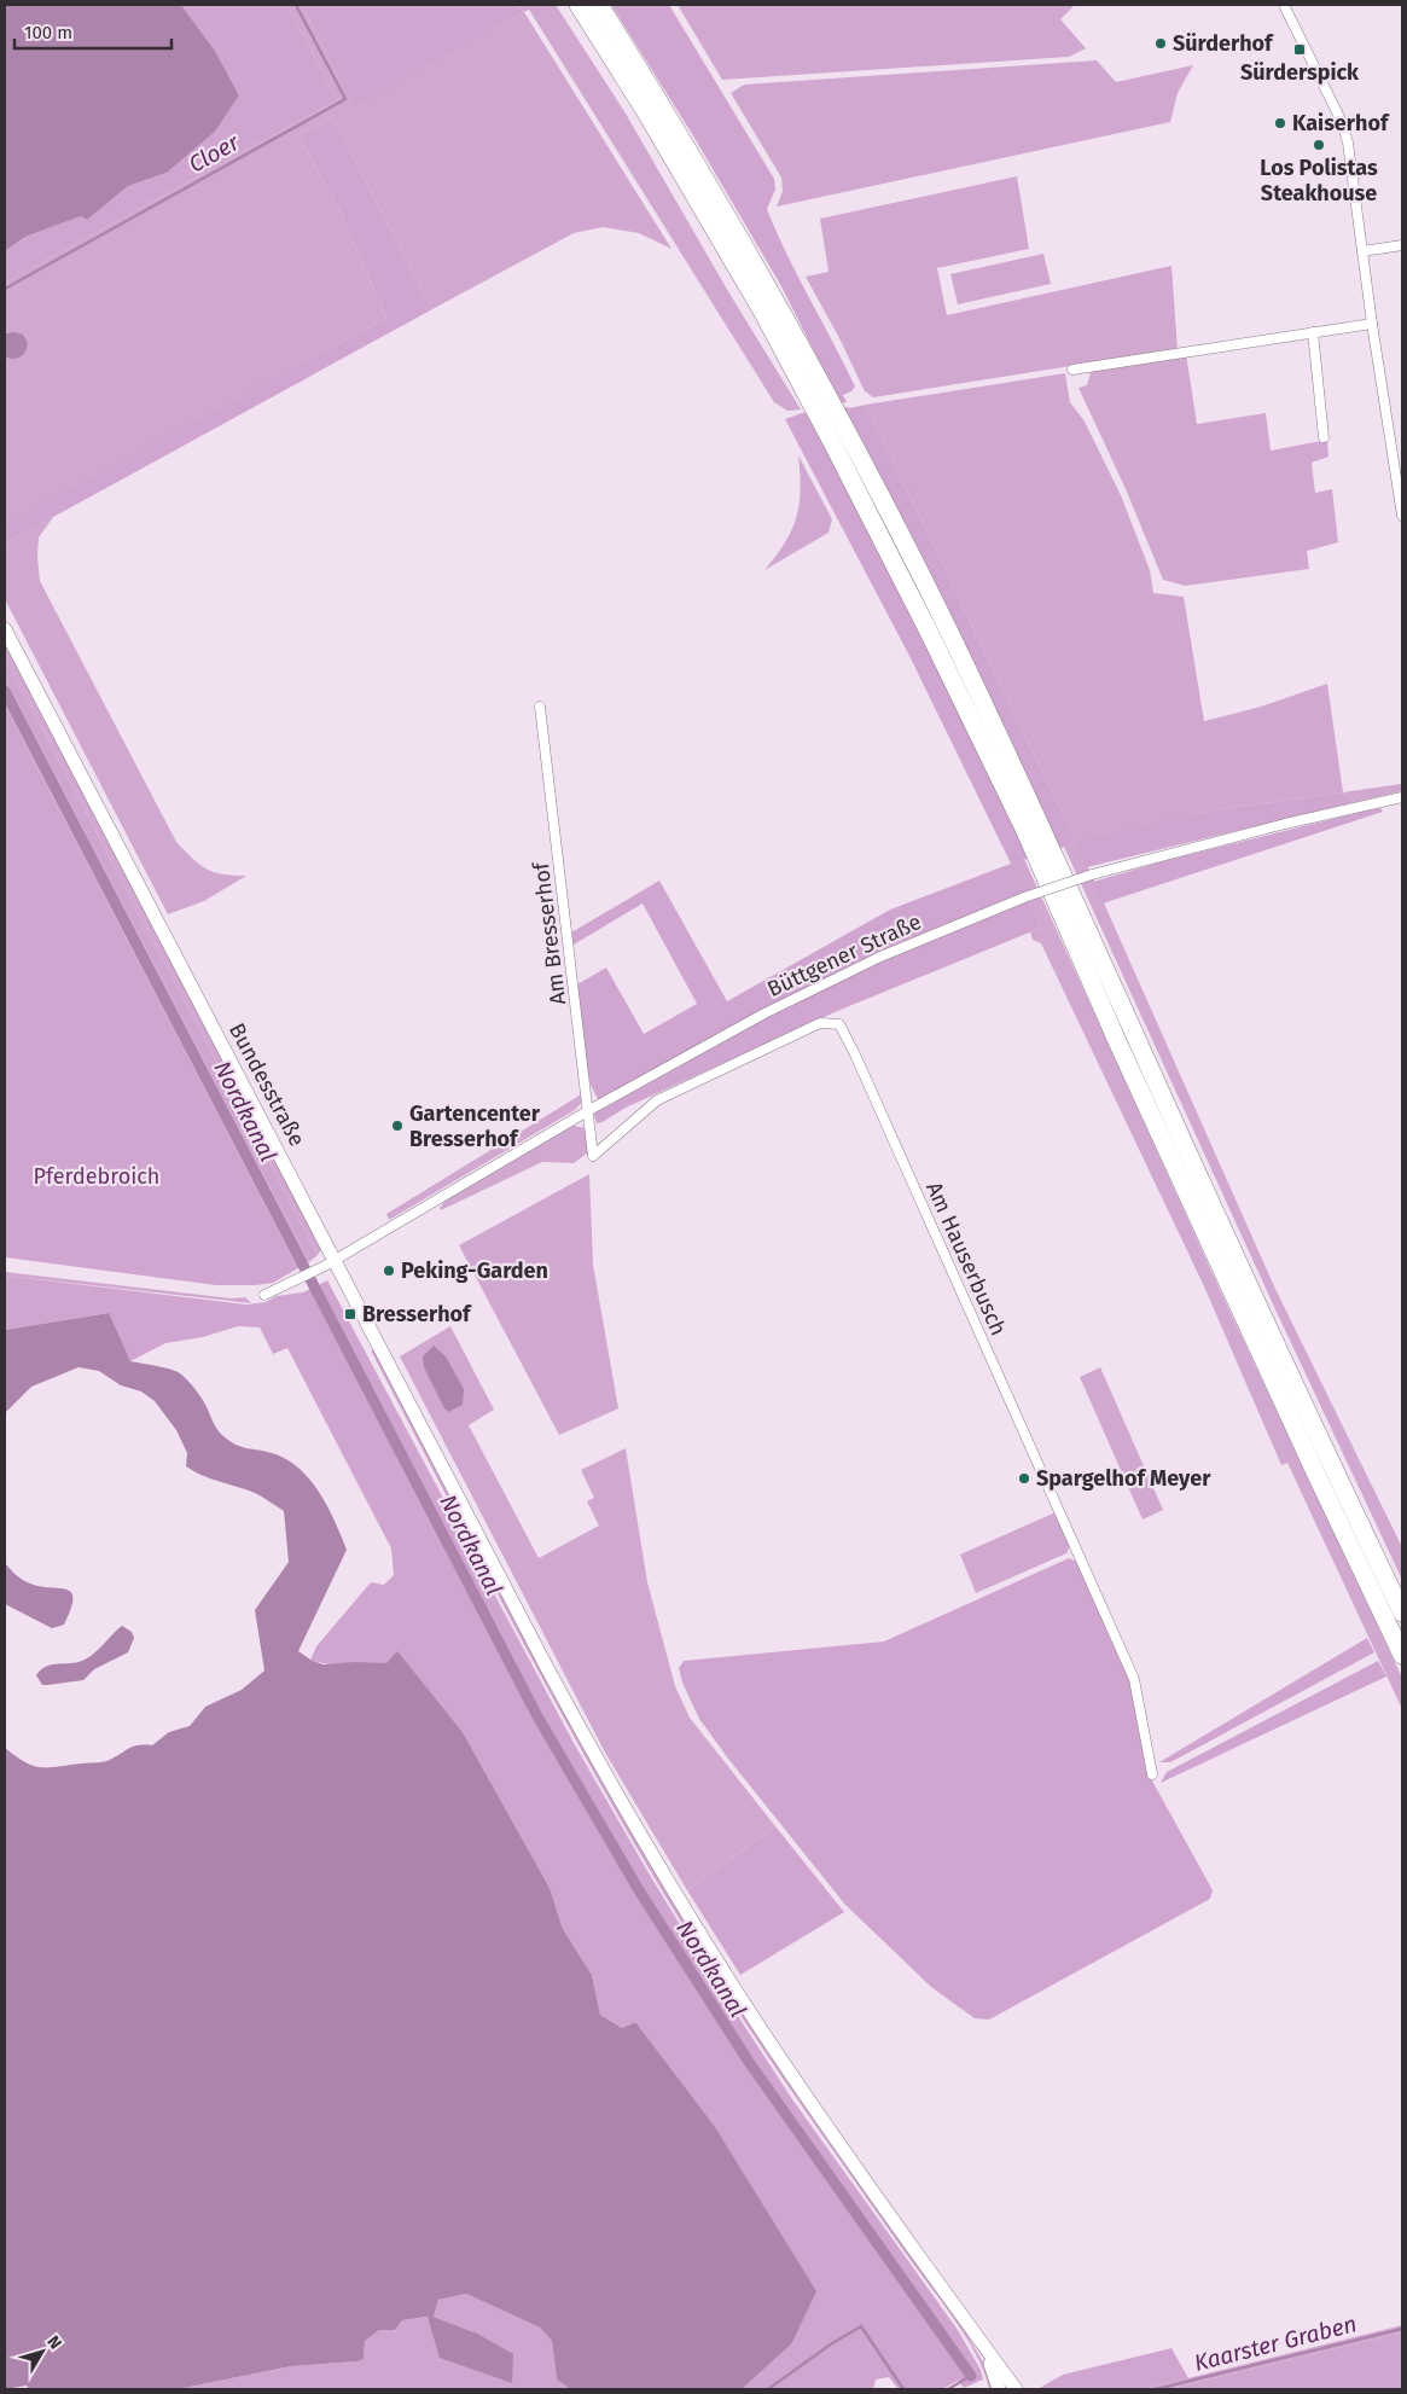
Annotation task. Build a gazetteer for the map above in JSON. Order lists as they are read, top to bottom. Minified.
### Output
{"streets":{"main road":["Bundesstraße"],"street":["Am Bresserhof","Büttgener Straße","Am Hauserbusch"]},"crossings":[["Am Bresserhof","Büttgener Straße"],["Am Bresserhof","Am Hauserbusch"],["Büttgener Straße","Bundesstraße"]],"water":["Cloer","Nordkanal","Kaarster Graben"],"parks":["Pferdebroich"],"places":{"other":["Sürderhof","Kaiserhof","Los Polistas Steakhouse","Gartencenter Bresserhof","Peking-Garden","Spargelhof Meyer"],"transit":["Sürderspick","Bresserhof"]},"scale_bar":"100 m","north":"top right"}
